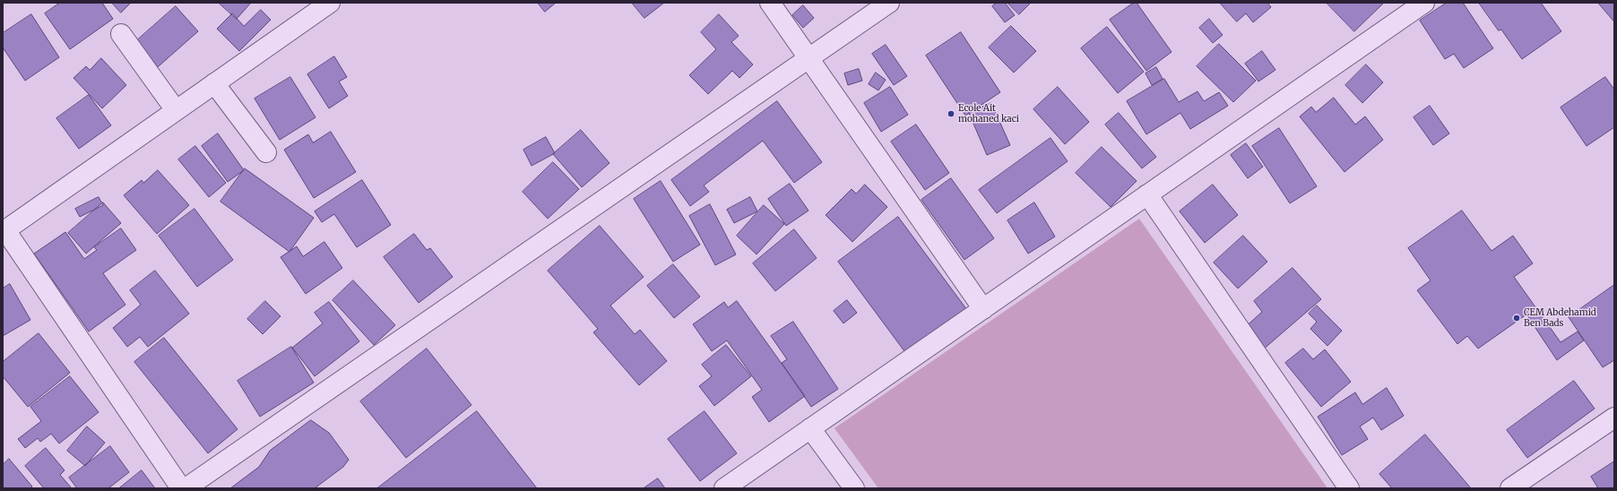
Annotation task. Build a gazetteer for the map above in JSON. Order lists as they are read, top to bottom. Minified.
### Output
{"places":["Ecole Ait mohaned kaci","CEM Abdehamid Ben Bads"]}
